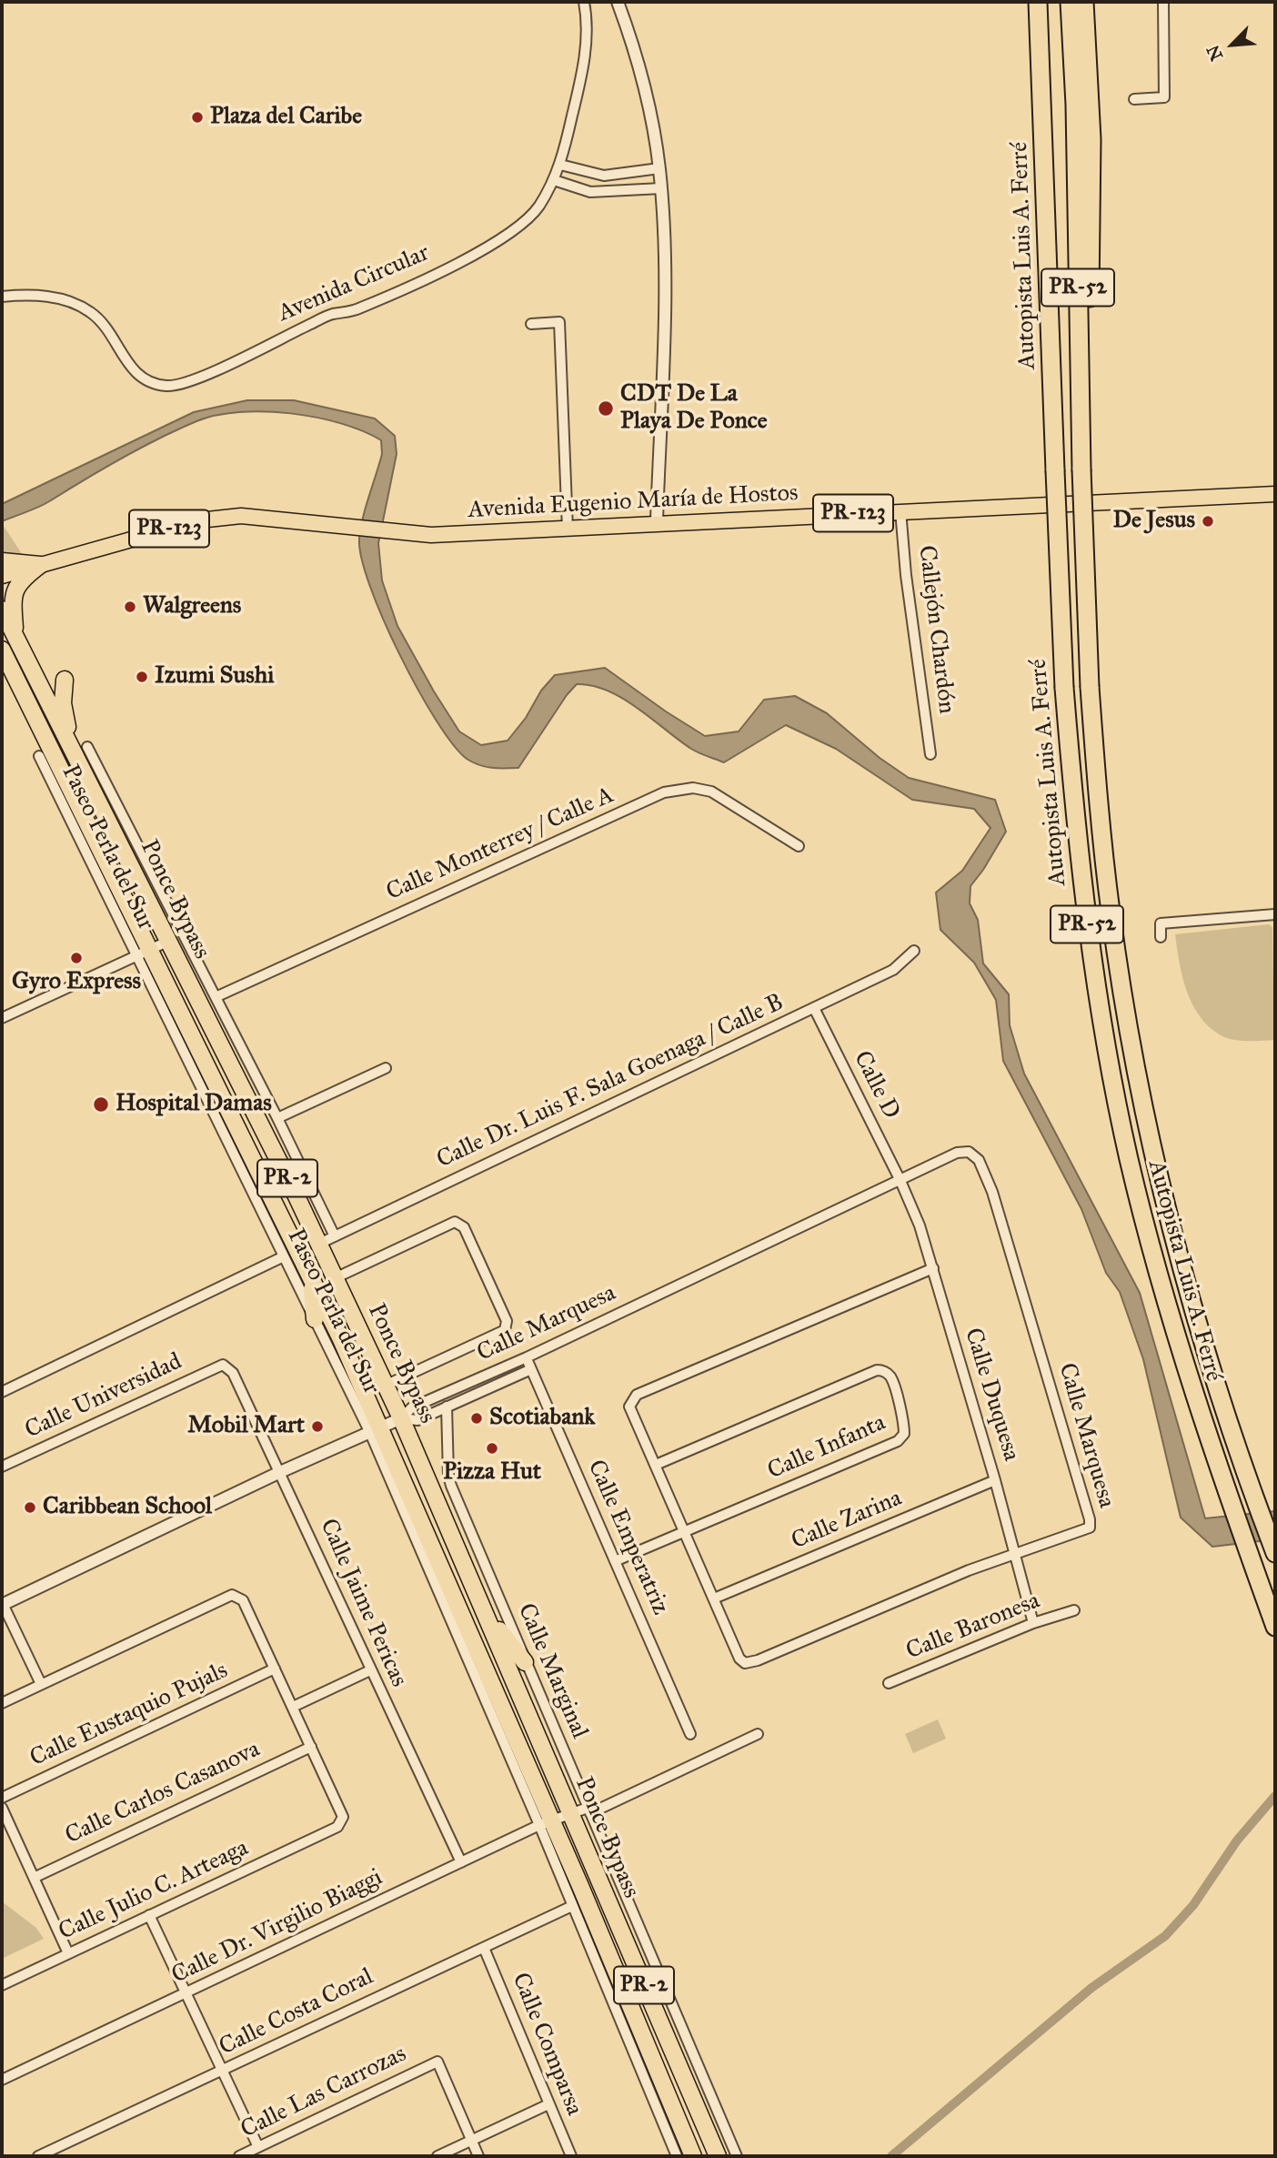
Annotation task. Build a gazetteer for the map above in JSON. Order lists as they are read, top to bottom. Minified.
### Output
{"streets":{"highway":["Autopista Luis A. Ferré","PR-52","Ponce Bypass","PR-2"],"main road":["Avenida Eugenio María de Hostos","PR-123"],"street":["Avenida Circular","Callejón Chardón","Calle Monterrey / Calle A","Paseo Perla del Sur","Calle Dr. Luis F. Sala Goenaga / Calle B","Calle D","Calle Marquesa","Calle Duquesa","Calle Universidad","Calle Infanta","Calle Zarina","Calle Emperatriz","Calle Jaime Pericas","Calle Baronesa","Calle Marginal","Calle Eustaquio Pujals","Calle Carlos Casanova","Calle Julio C. Arteaga","Calle Dr. Virgilio Biaggi","Calle Costa Coral","Calle Comparsa","Calle Las Carrozas"]},"crossings":[["Avenida Eugenio María de Hostos","Callejón Chardón"],["Paseo Perla del Sur","Ponce Bypass"],["Ponce Bypass","Calle Dr. Luis F. Sala Goenaga / Calle B"],["Ponce Bypass","Calle Marquesa"],["Ponce Bypass","Calle Dr. Virgilio Biaggi"],["Calle Dr. Luis F. Sala Goenaga / Calle B","Calle D"],["Calle D","Calle Marquesa"],["Calle D","Calle Duquesa"],["Calle Marquesa","Calle Duquesa"],["Calle Marquesa","Calle Infanta"],["Calle Marquesa","Calle Zarina"],["Calle Marquesa","Calle Emperatriz"],["Calle Marquesa","Calle Marginal"],["Calle Duquesa","Calle Zarina"],["Calle Duquesa","Calle Baronesa"],["Calle Universidad","Calle Jaime Pericas"],["Calle Infanta","Calle Emperatriz"],["Calle Jaime Pericas","Calle Dr. Virgilio Biaggi"],["Calle Marginal","Calle Dr. Virgilio Biaggi"],["Calle Carlos Casanova","Calle Julio C. Arteaga"],["Calle Costa Coral","Calle Comparsa"]],"places":["Plaza del Caribe","CDT De La Playa De Ponce","De Jesus","Walgreens","Izumi Sushi","Gyro Express","Hospital Damas","Scotiabank","Mobil Mart","Pizza Hut","Caribbean School"],"north":"bottom left"}
